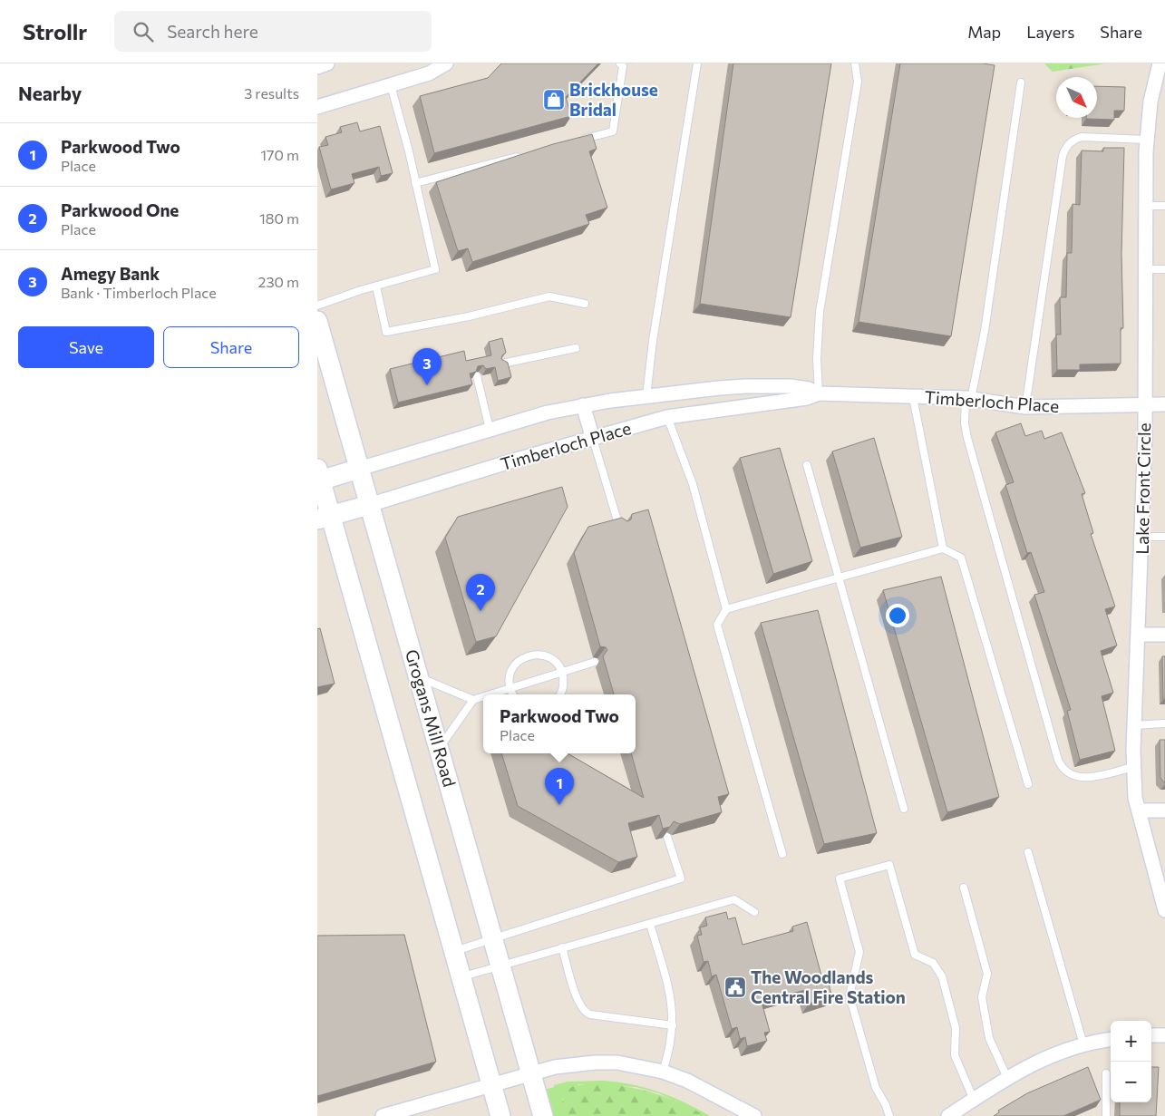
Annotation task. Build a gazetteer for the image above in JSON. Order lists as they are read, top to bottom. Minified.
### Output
{"streets":{"main road":["Timberloch Place","Grogans Mill Road"],"street":["Lake Front Circle"]},"crossings":[["Timberloch Place","Lake Front Circle"],["Timberloch Place","Grogans Mill Road"]],"places":{"shop":["Brickhouse Bridal"],"public building":["The Woodlands Central Fire Station"]},"north":"bottom right","page":{"header":"Strollr","search":"Search here","nav":["Map","Layers","Share"],"heading":["Nearby","3 results"],"list":[{"mark":"1","name":"Parkwood Two","note":"Place","value":"170 m"},{"mark":"2","name":"Parkwood One","note":"Place","value":"180 m"},{"mark":"3","name":"Amegy Bank","note":"Bank · Timberloch Place","value":"230 m"}],"buttons":["Save","Share"],"pins":["3","2","1"],"popup":["Parkwood Two","Place"],"map_buttons":["+","−"]}}
